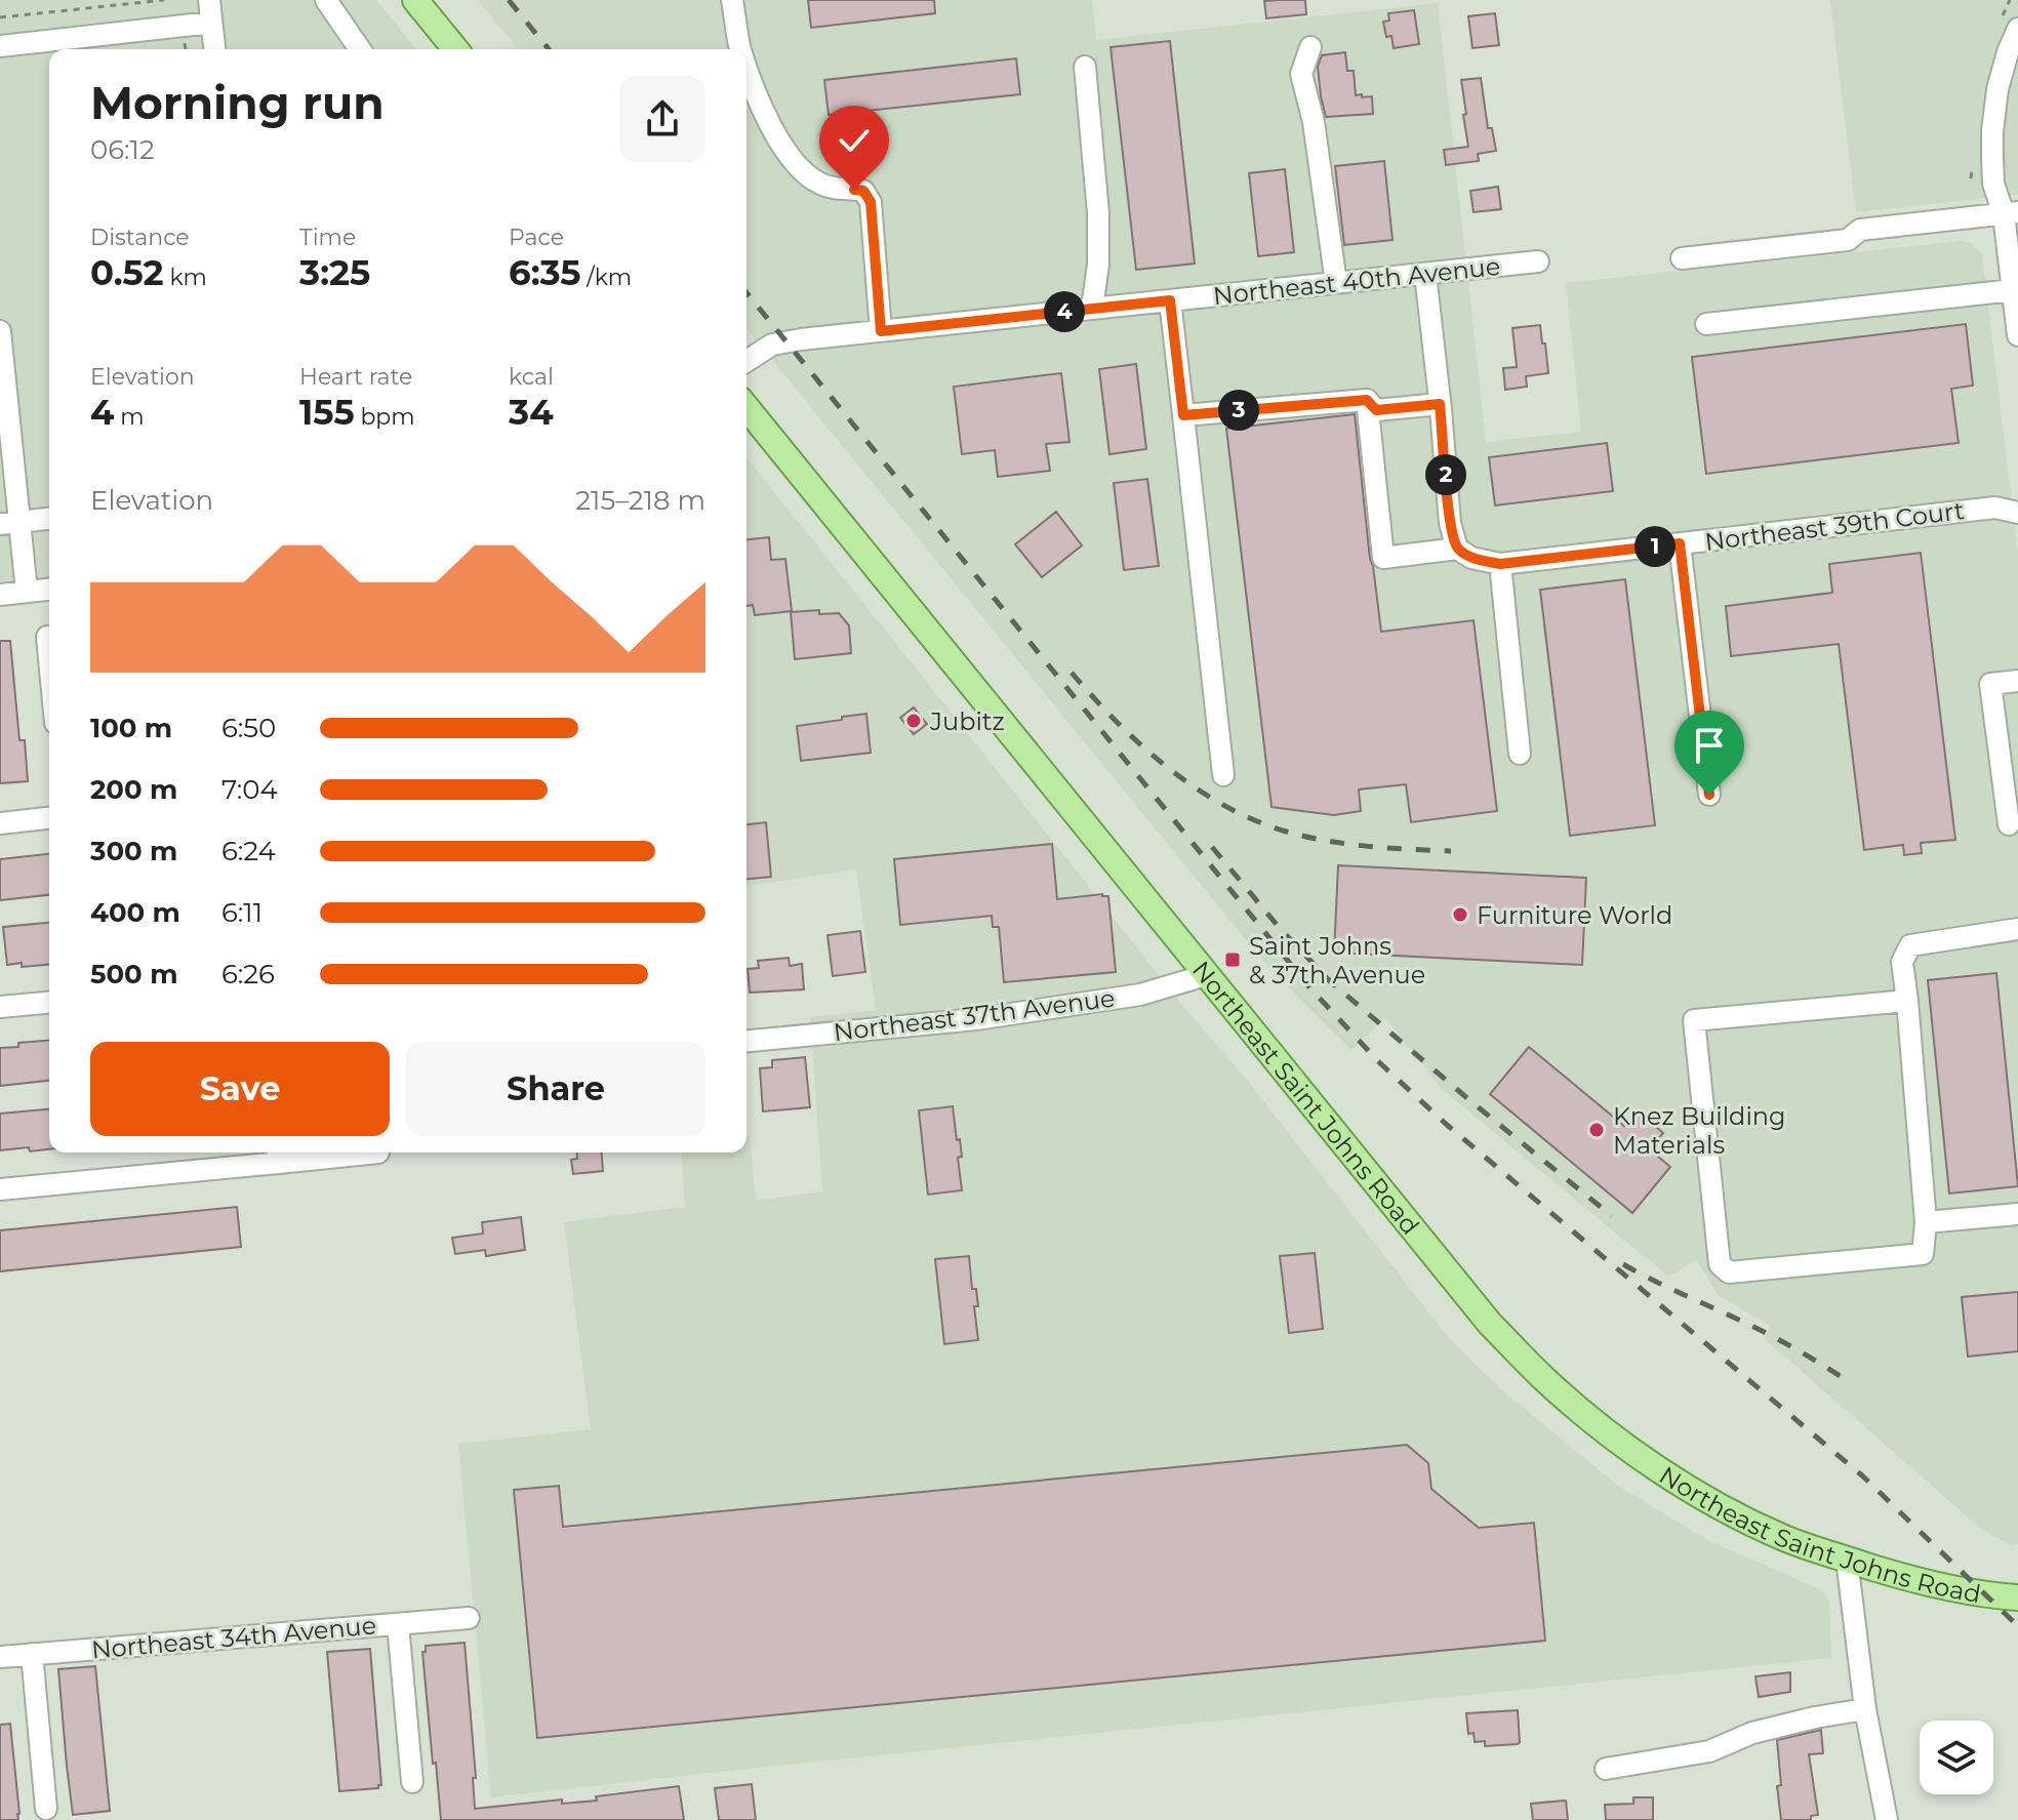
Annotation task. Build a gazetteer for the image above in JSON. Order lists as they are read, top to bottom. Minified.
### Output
{"streets":{"main road":["Northeast Saint Johns Road"],"street":["Northeast 40th Avenue","Northeast 39th Court","Northeast 37th Avenue","Northeast 34th Avenue"]},"crossings":[["Northeast 37th Avenue","Northeast Saint Johns Road"]],"places":{"other":["Jubitz","Furniture World","Knez Building Materials"],"transit":["Saint Johns & 37th Avenue"]},"page":{"heading":["Morning run","06:12"],"stats":[["Distance","0.52 km"],["Time","3:25"],["Pace","6:35 /km"],["Elevation","4 m"],["Heart rate","155 bpm"],["kcal","34"]],"pins":["4","3","2","1"],"chart":["Elevation","215–218 m"],"list":[{"name":"100 m","note":"6:50"},{"name":"200 m","note":"7:04"},{"name":"300 m","note":"6:24"},{"name":"400 m","note":"6:11"},{"name":"500 m","note":"6:26"}],"buttons":["Save","Share"]}}
